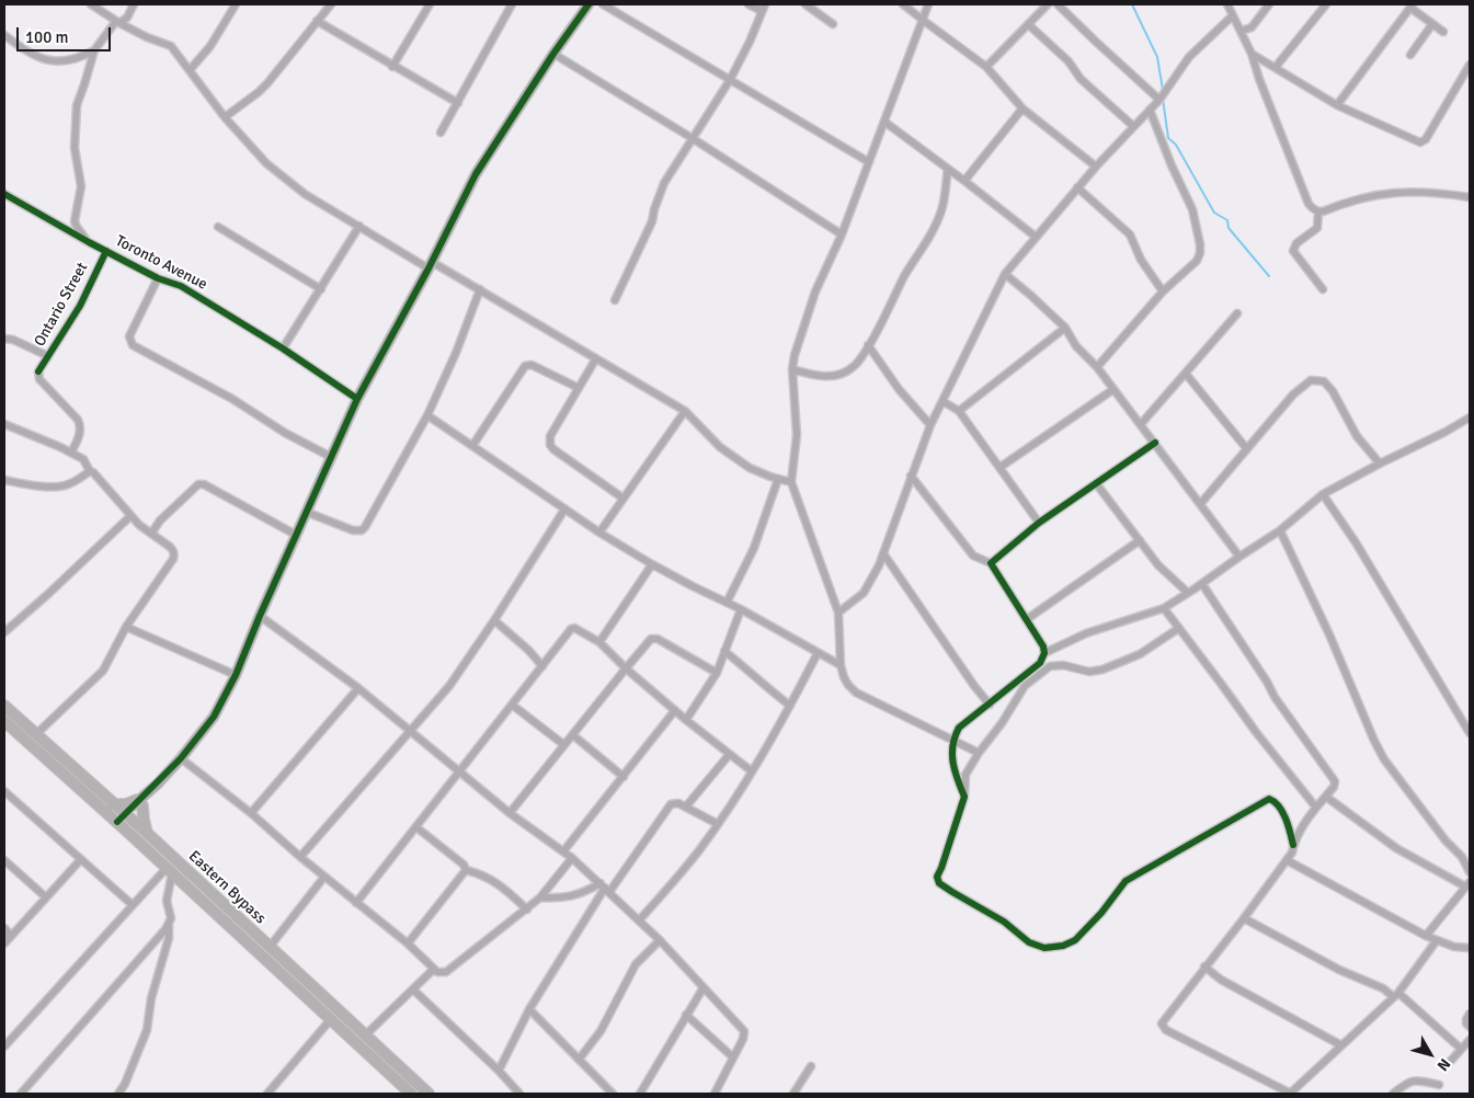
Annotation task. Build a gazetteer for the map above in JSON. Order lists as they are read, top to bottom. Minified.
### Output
{"streets":{"main road":["Eastern Bypass"],"street":["Toronto Avenue","Ontario Street"]},"crossings":[["Toronto Avenue","Ontario Street"]],"scale_bar":"100 m","north":"bottom right"}
